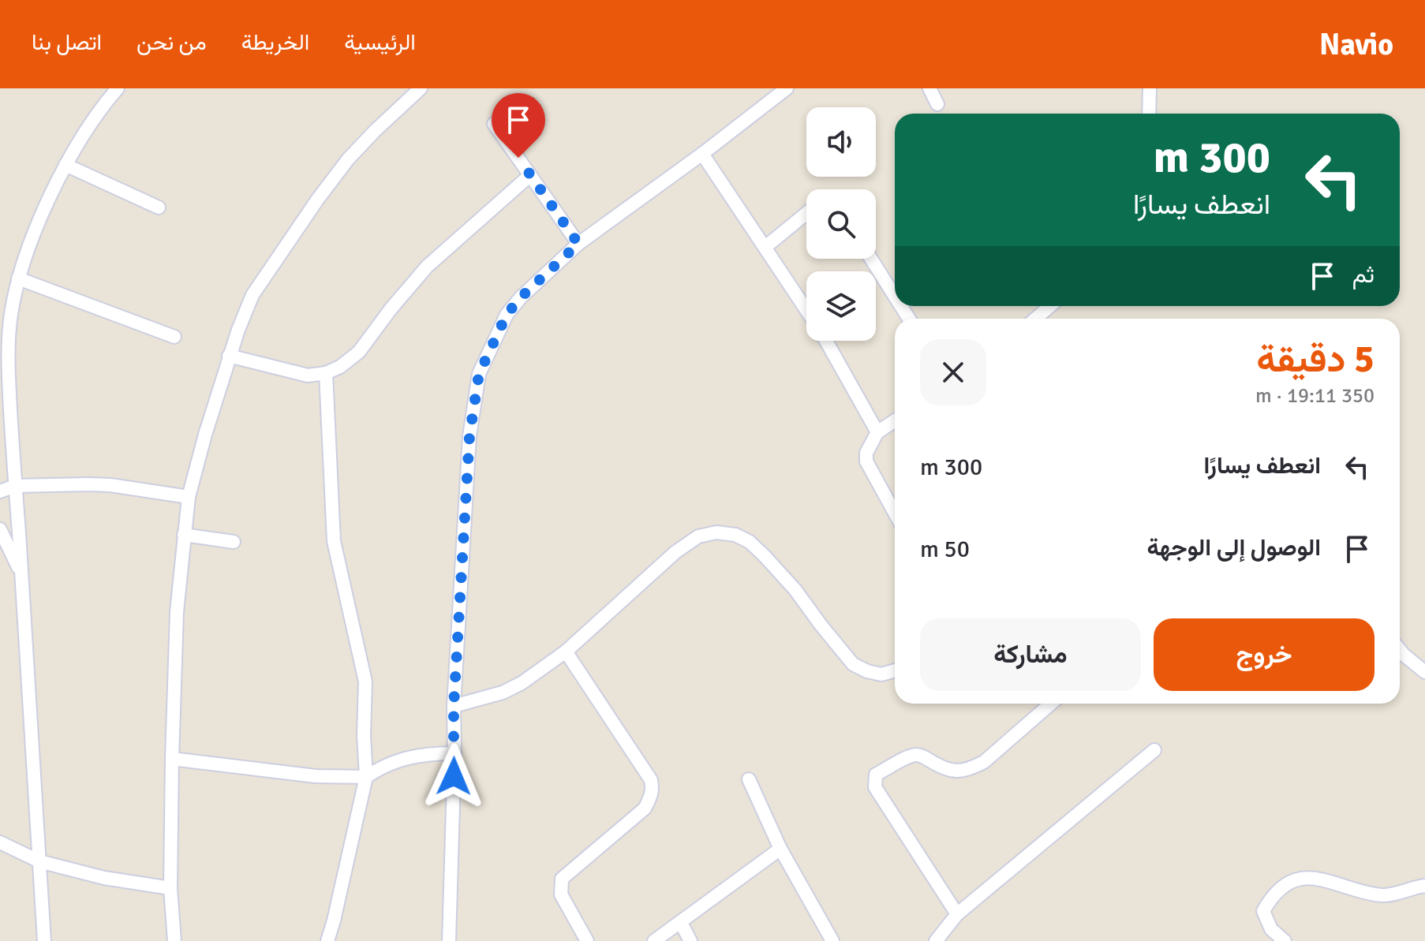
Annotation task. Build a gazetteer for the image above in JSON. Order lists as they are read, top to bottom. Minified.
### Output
{"page":{"header":"Navio","nav":["الرئيسية","الخريطة","من نحن","اتصل بنا"],"turn":["300 m","انعطف يسارًا"],"then":"ثم","heading":["5 دقيقة","350 m · 19:11"],"list":[{"name":"انعطف يسارًا","value":"300 m"},{"name":"الوصول إلى الوجهة","value":"50 m"}],"buttons":["خروج","مشاركة"]}}
